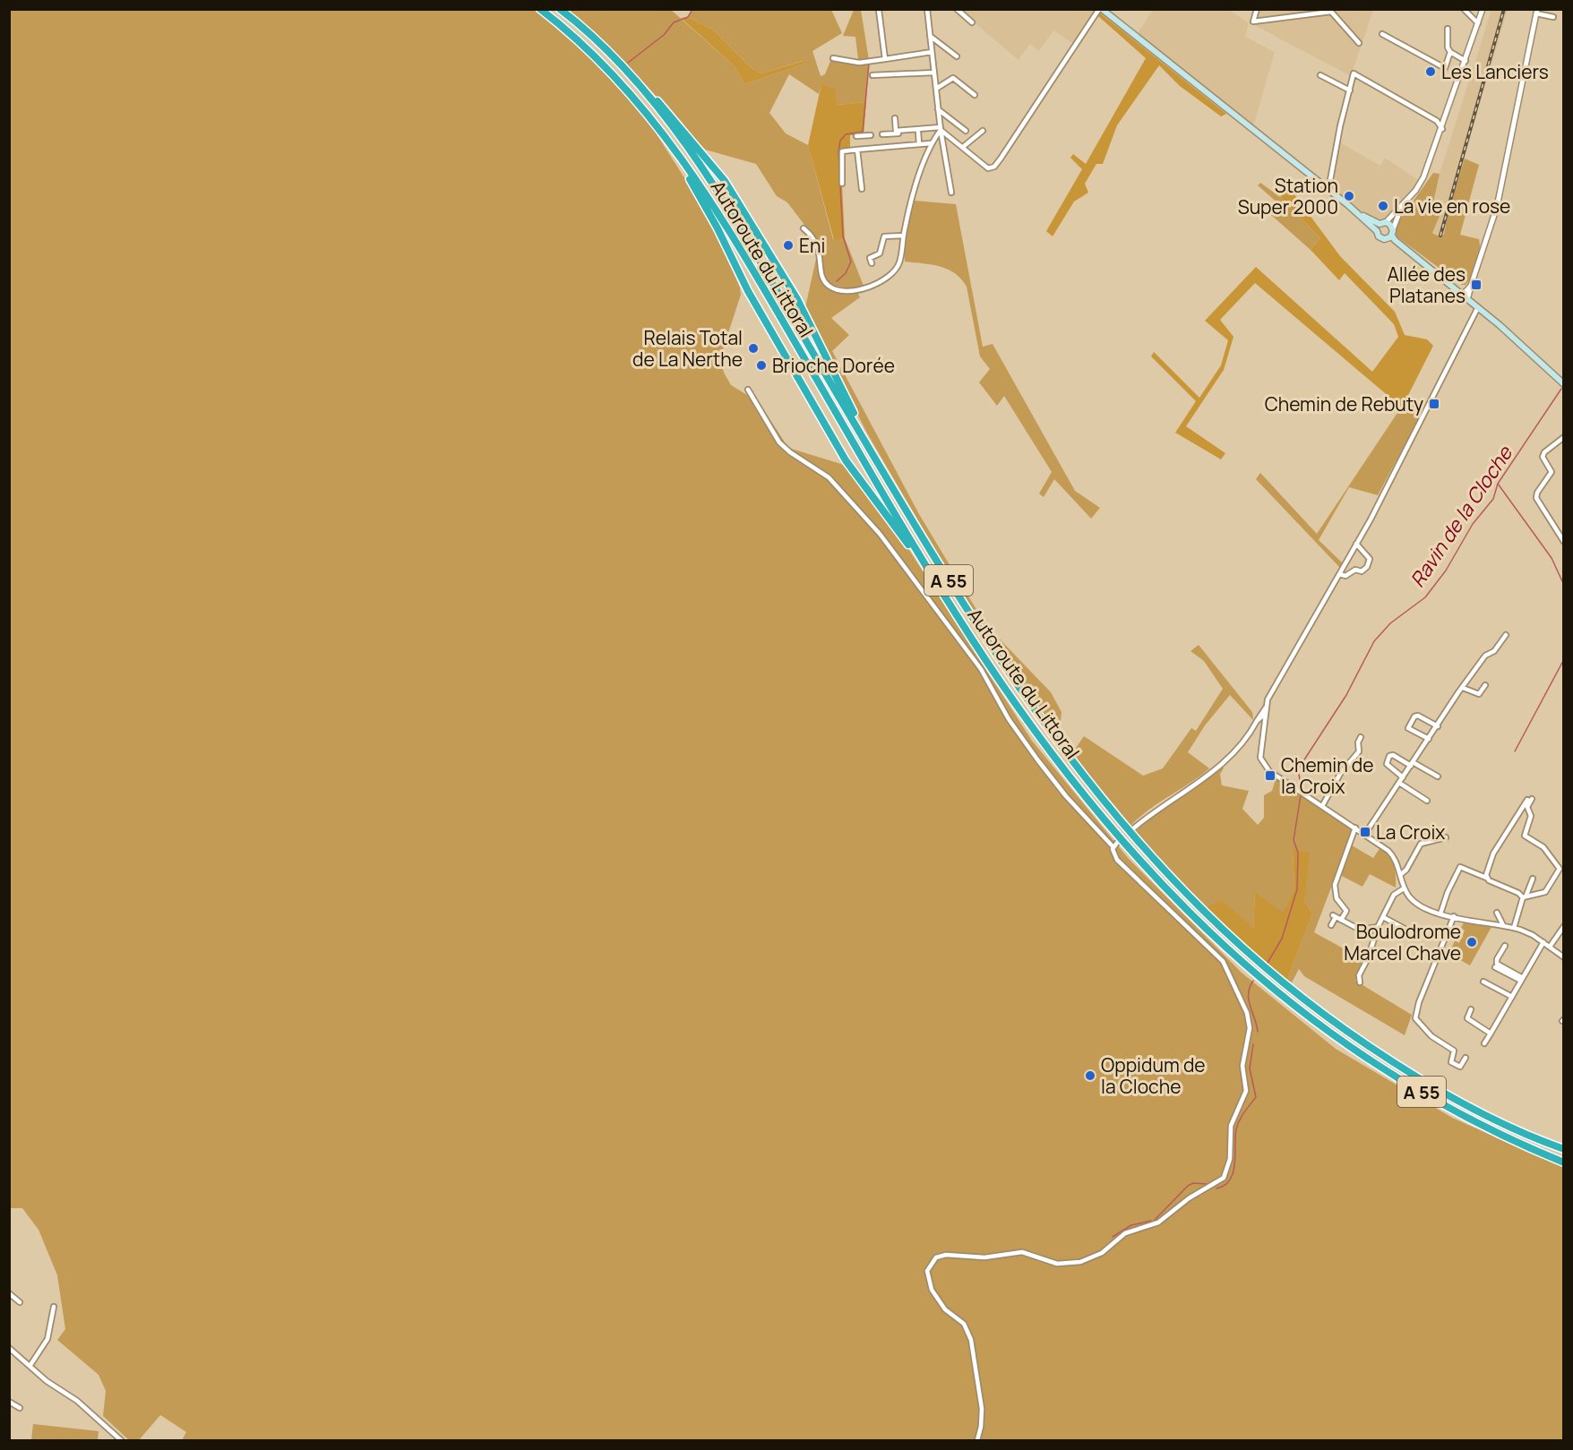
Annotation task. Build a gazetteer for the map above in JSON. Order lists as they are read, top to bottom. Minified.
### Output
{"streets":{"highway":["Autoroute du Littoral","A 55"]},"water":["Ravin de la Cloche"],"places":{"other":["Les Lanciers","Station Super 2000","La vie en rose","Eni","Relais Total de La Nerthe","Brioche Dorée","Boulodrome Marcel Chave","Oppidum de la Cloche"],"transit":["Allée des Platanes","Chemin de Rebuty","Chemin de la Croix","La Croix"]}}
